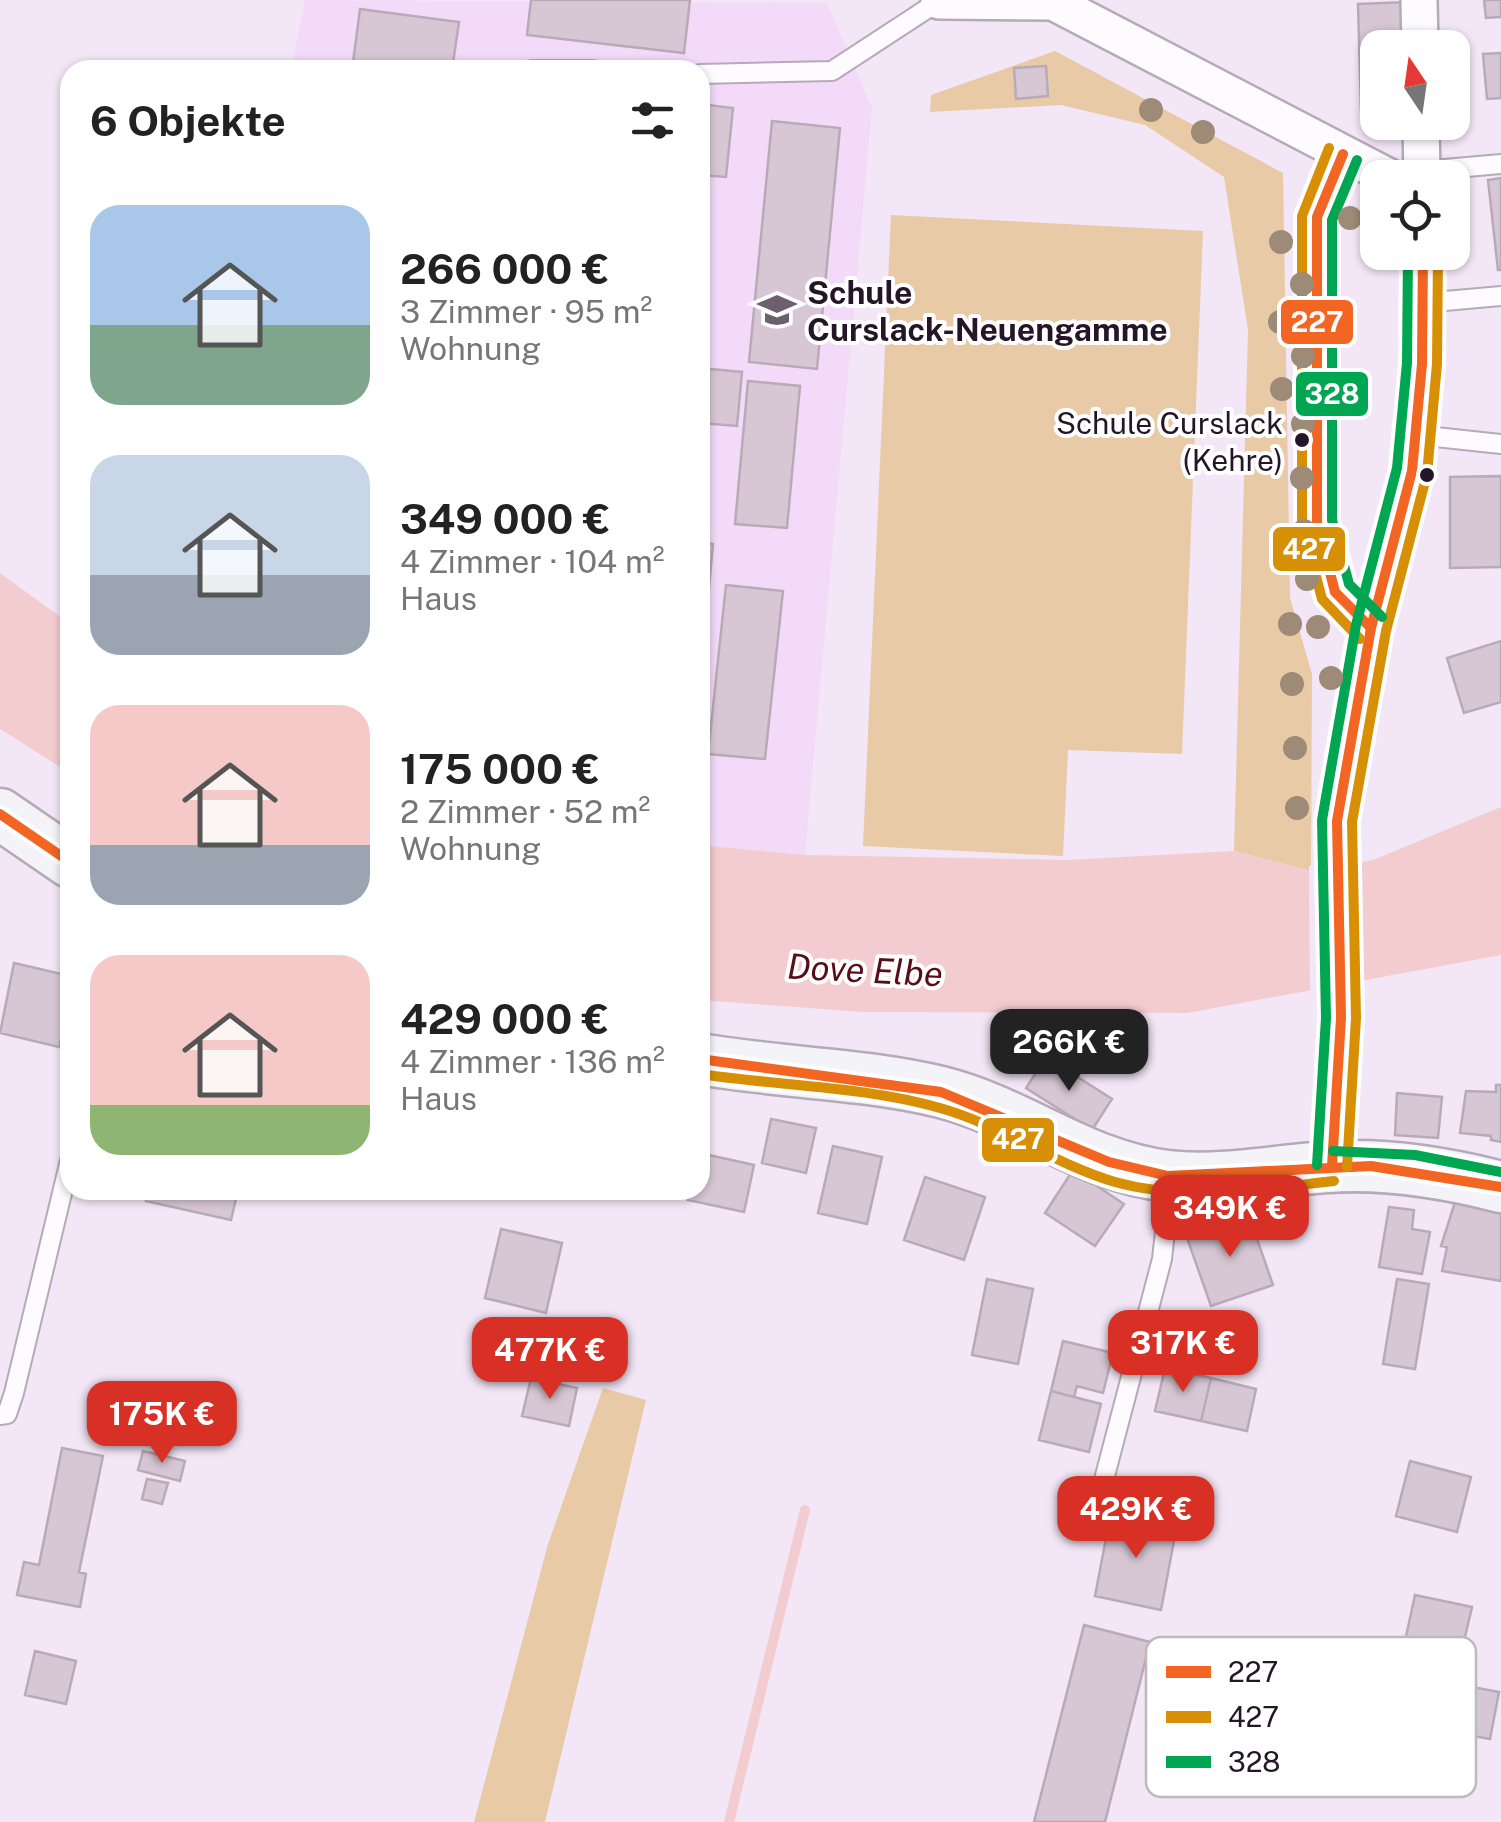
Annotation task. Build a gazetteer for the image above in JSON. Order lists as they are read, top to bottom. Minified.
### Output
{"water":["Dove Elbe"],"places":{"school or university":["Schule Curslack-Neuengamme"],"other":["Schule Curslack (Kehre)"]},"lines":["transit line 427","transit line 227","transit line 328"],"legend":["227","427","328"],"north":"top","page":{"heading":"6 Objekte","list":[{"name":"266 000 €","note":"3 Zimmer · 95 m² · Wohnung"},{"name":"349 000 €","note":"4 Zimmer · 104 m² · Haus"},{"name":"175 000 €","note":"2 Zimmer · 52 m² · Wohnung"},{"name":"429 000 €","note":"4 Zimmer · 136 m² · Haus"}],"price":["266K €","349K €","317K €","477K €","175K €","429K €"]}}
